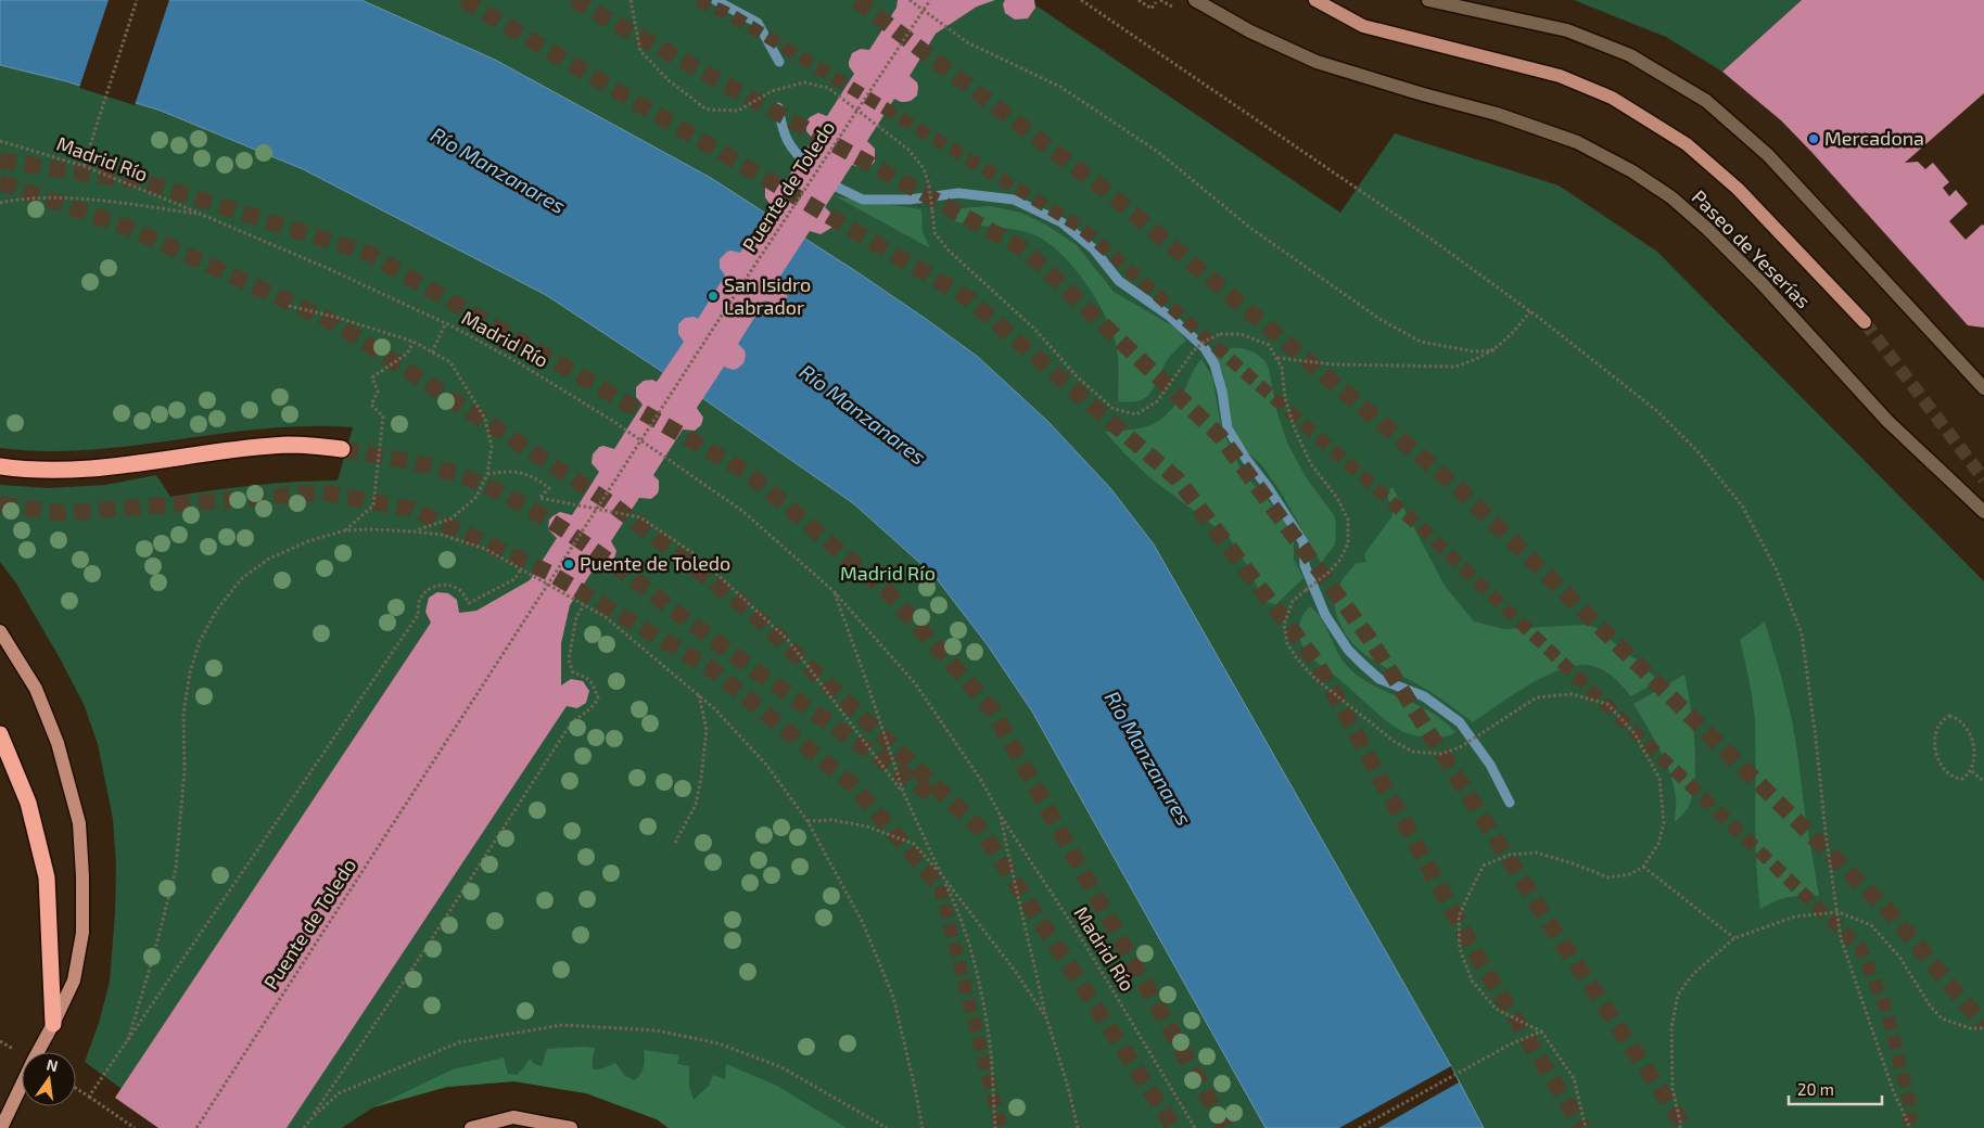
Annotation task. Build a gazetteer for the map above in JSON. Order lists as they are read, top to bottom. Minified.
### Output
{"streets":{"main road":["Paseo de Yeserías"],"path":["Madrid Río","Puente de Toledo"]},"water":["Río Manzanares"],"parks":["Madrid Río"],"places":["Mercadona","San Isidro Labrador","Puente de Toledo"],"scale_bar":"20 m","north":"top"}
